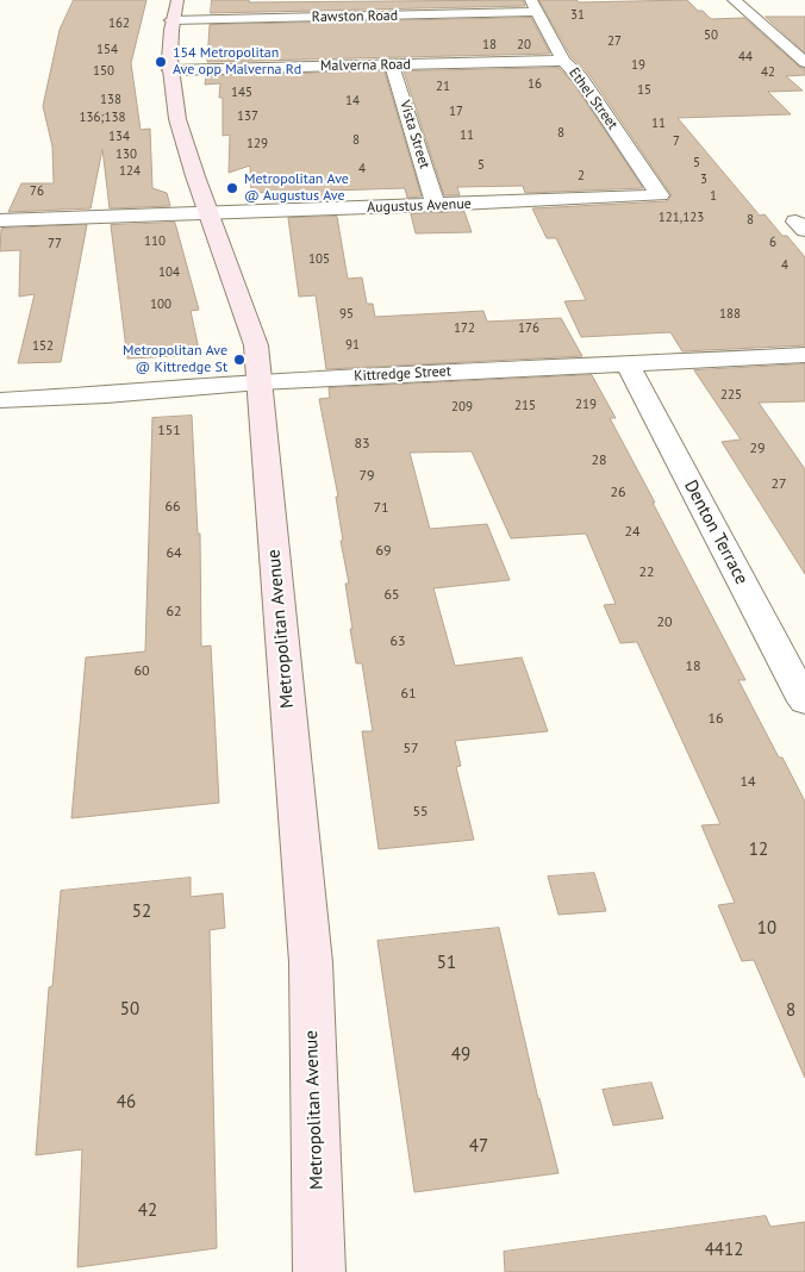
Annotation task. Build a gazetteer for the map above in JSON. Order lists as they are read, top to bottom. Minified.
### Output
{"streets":{"street":["Rawston Road","Malverna Road","Ethel Street","Vista Street","Augustus Avenue","Kittredge Street","Denton Terrace","Metropolitan Avenue"]},"crossings":[["Rawston Road","Ethel Street"],["Rawston Road","Metropolitan Avenue"],["Malverna Road","Ethel Street"],["Malverna Road","Vista Street"],["Malverna Road","Metropolitan Avenue"],["Ethel Street","Augustus Avenue"],["Vista Street","Augustus Avenue"],["Augustus Avenue","Metropolitan Avenue"],["Kittredge Street","Denton Terrace"],["Kittredge Street","Metropolitan Avenue"]],"places":["154 Metropolitan Ave opp Malverna Rd","Metropolitan Ave @ Augustus Ave","Metropolitan Ave @ Kittredge St"],"house_numbers":["31","162","50","27","18","20","154","44","19","150","42","16","21","15","145","138","14","17","137","136;138","11","8","11","134","8","7","129","130","5","5","4","124","2","3","76","1","121,123","8","110","6","77","105","4","104","100","95","188","172","176","91","152","225","219","215","209","151","83","29","28","79","27","26","66","71","24","69","64","22","65","62","20","63","18","60","61","16","57","14","55","12","52","10","51","50","8","49","46","47","42","4412"]}
